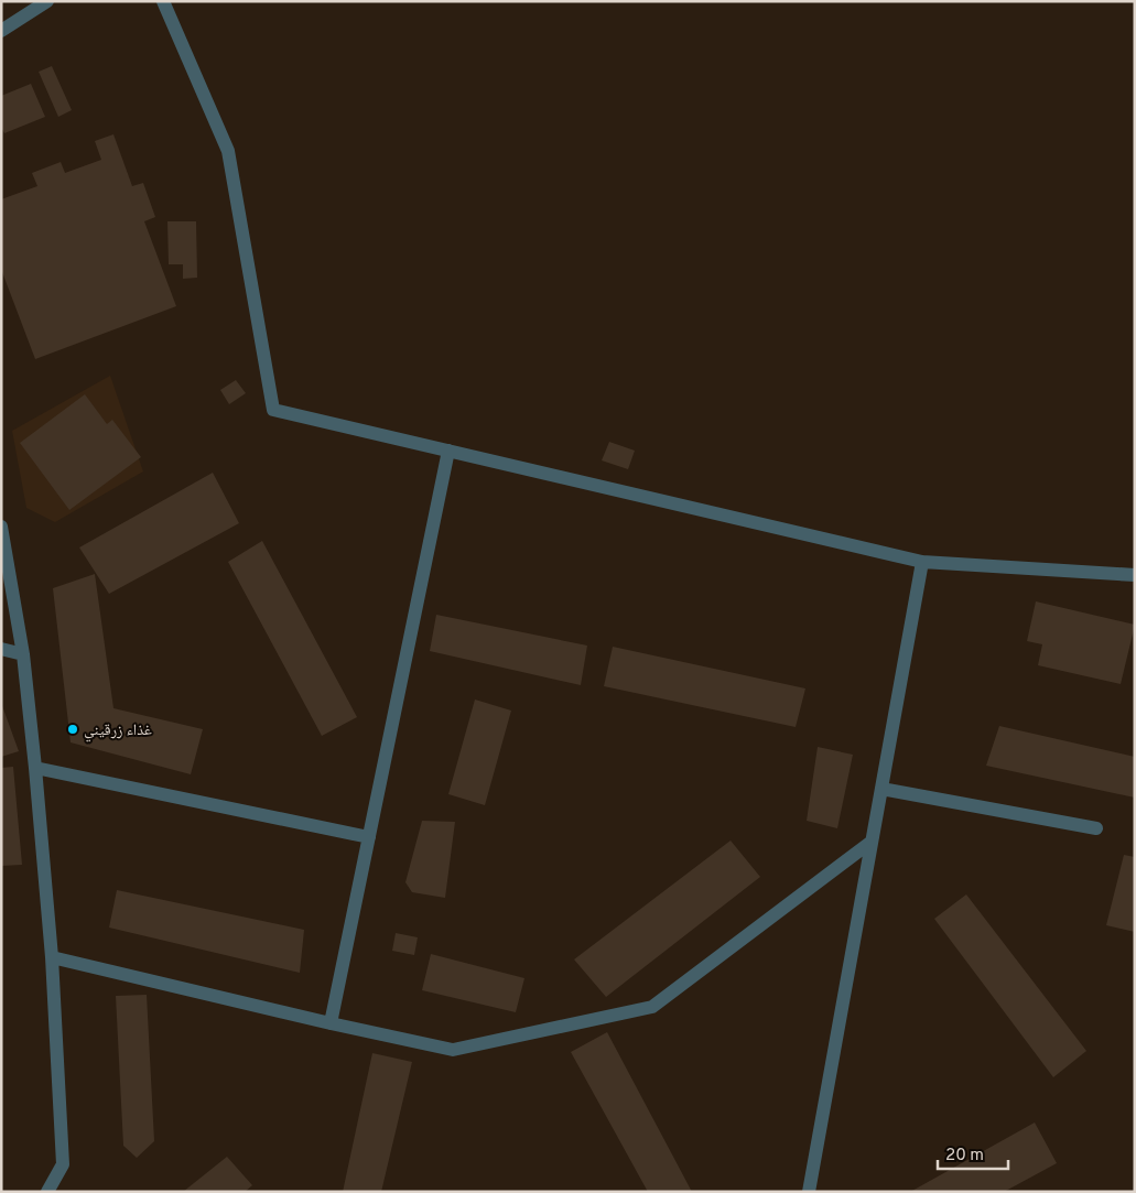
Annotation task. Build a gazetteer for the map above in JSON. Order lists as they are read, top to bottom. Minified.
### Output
{"places":["غذاء زرقيني"],"scale_bar":"20 m"}
